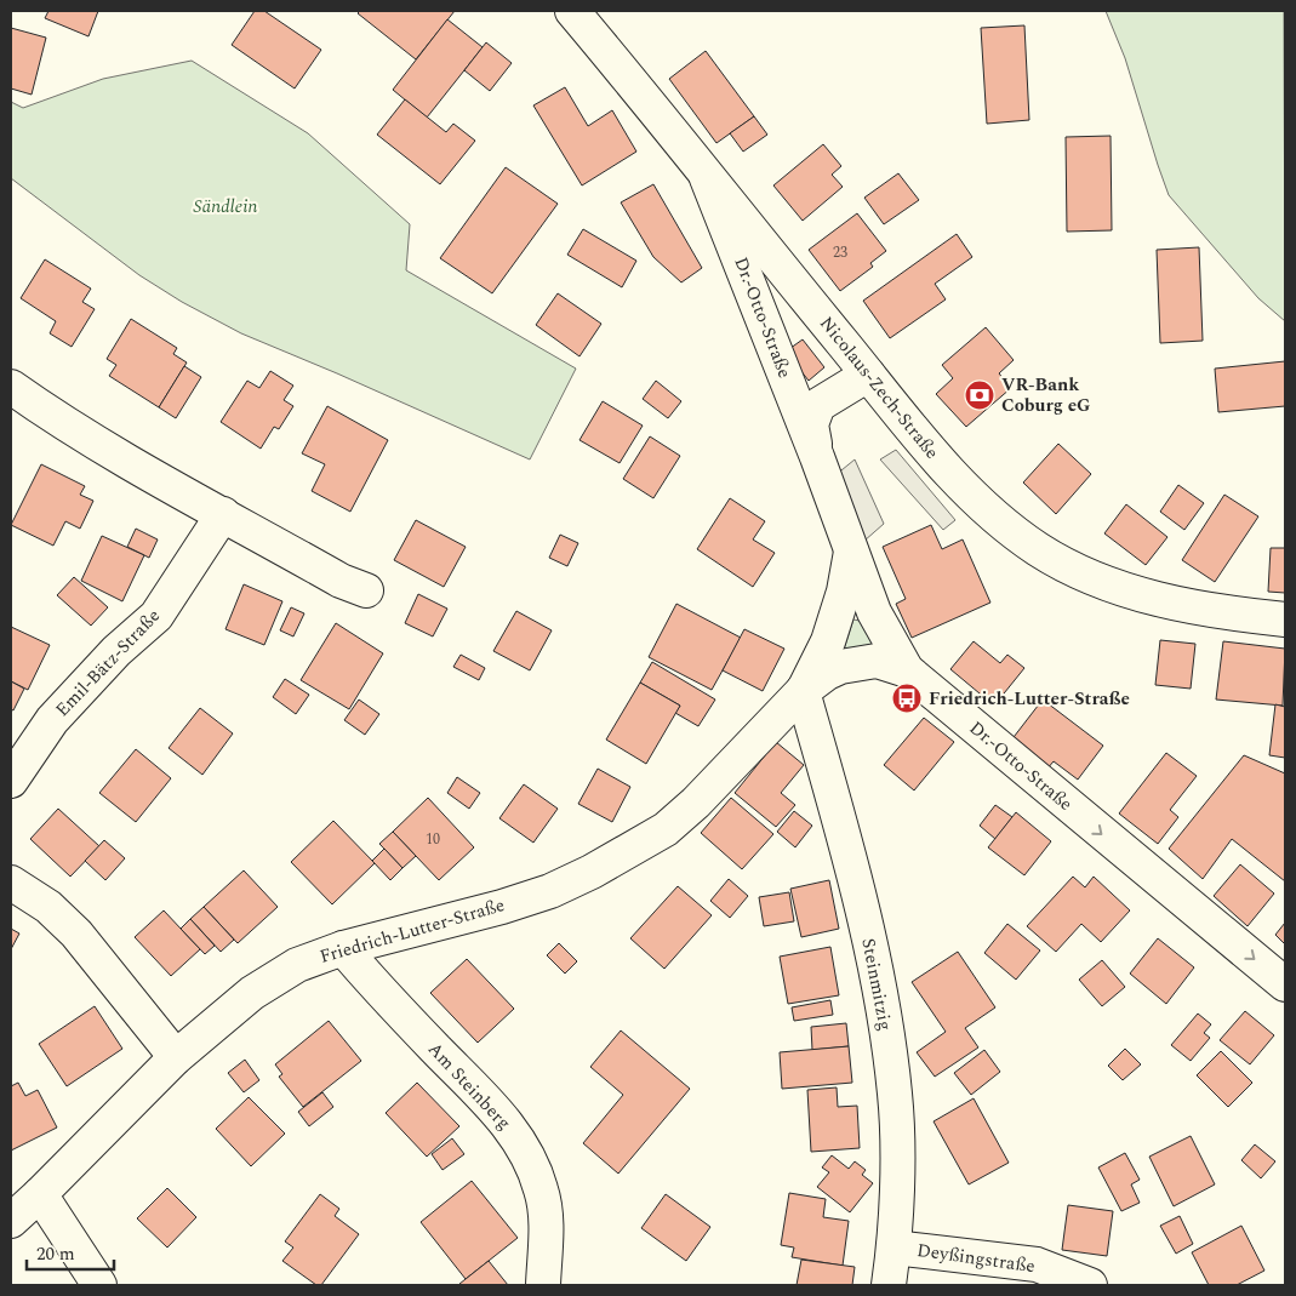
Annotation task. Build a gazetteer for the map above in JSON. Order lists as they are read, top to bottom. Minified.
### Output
{"streets":{"street":["Dr.-Otto-Straße","Nicolaus-Zech-Straße","Emil-Bätz-Straße","Friedrich-Lutter-Straße","Steinmitzig","Am Steinberg","Deyßingstraße"]},"crossings":[["Dr.-Otto-Straße","Nicolaus-Zech-Straße"],["Dr.-Otto-Straße","Friedrich-Lutter-Straße"],["Friedrich-Lutter-Straße","Steinmitzig"],["Friedrich-Lutter-Straße","Am Steinberg"],["Steinmitzig","Deyßingstraße"]],"one_way":["Dr.-Otto-Straße"],"parks":["Sändlein"],"places":{"bank":["VR-Bank Coburg eG"],"bus stop":["Friedrich-Lutter-Straße"]},"house_numbers":["23","10"],"scale_bar":"20 m"}
